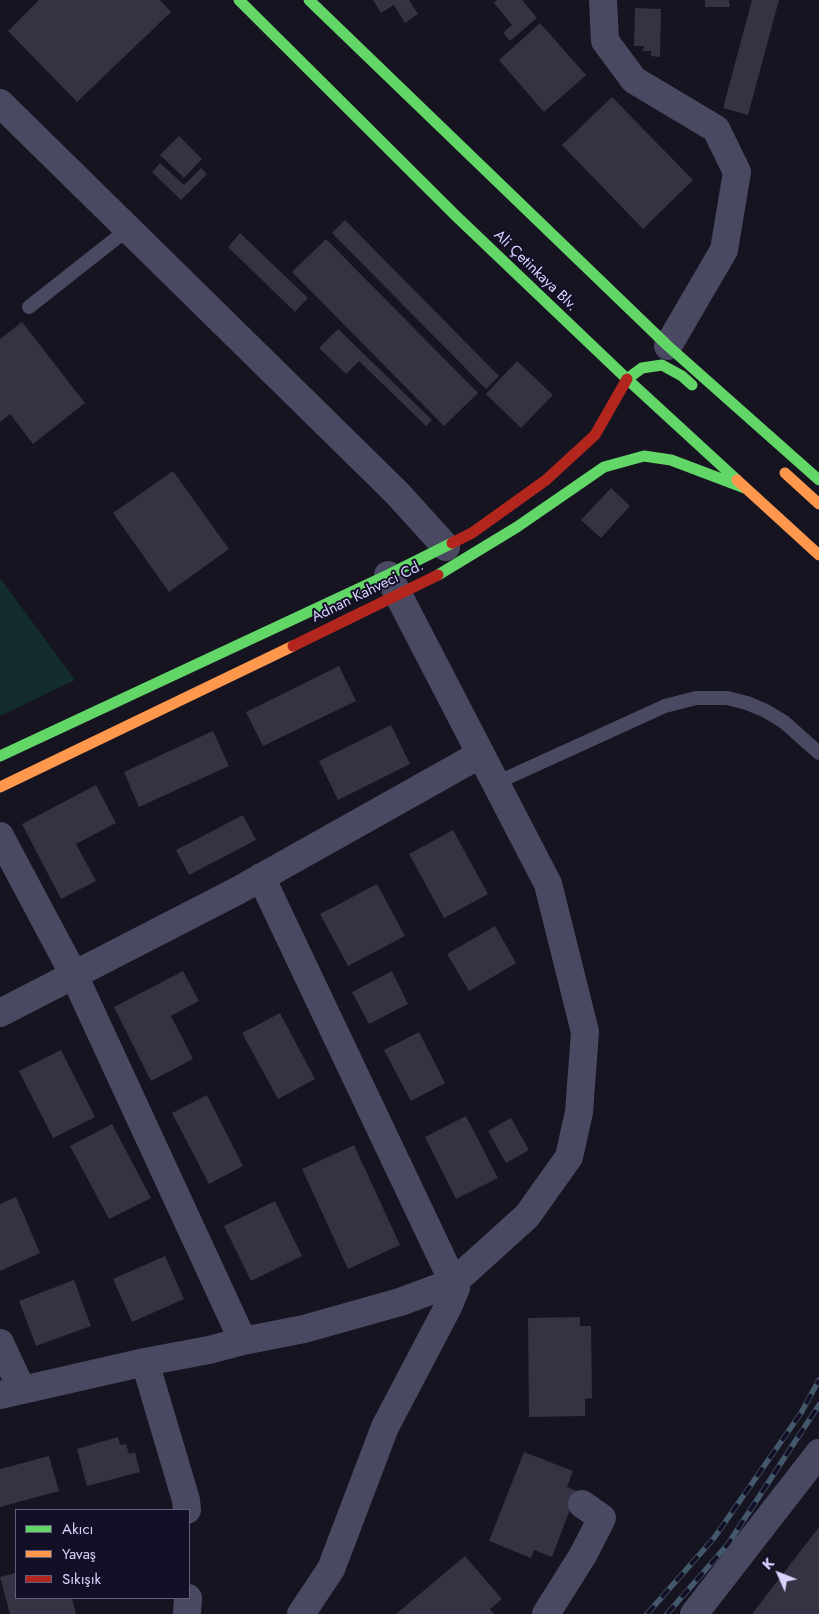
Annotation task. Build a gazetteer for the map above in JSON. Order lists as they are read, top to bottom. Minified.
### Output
{"streets":{"main road":["Ali Çetinkaya Blv.","Adnan Kahveci Cd."]},"crossings":[["Ali Çetinkaya Blv.","Adnan Kahveci Cd."]],"legend":["Akıcı","Yavaş","Sıkışık"],"north":"top left"}
